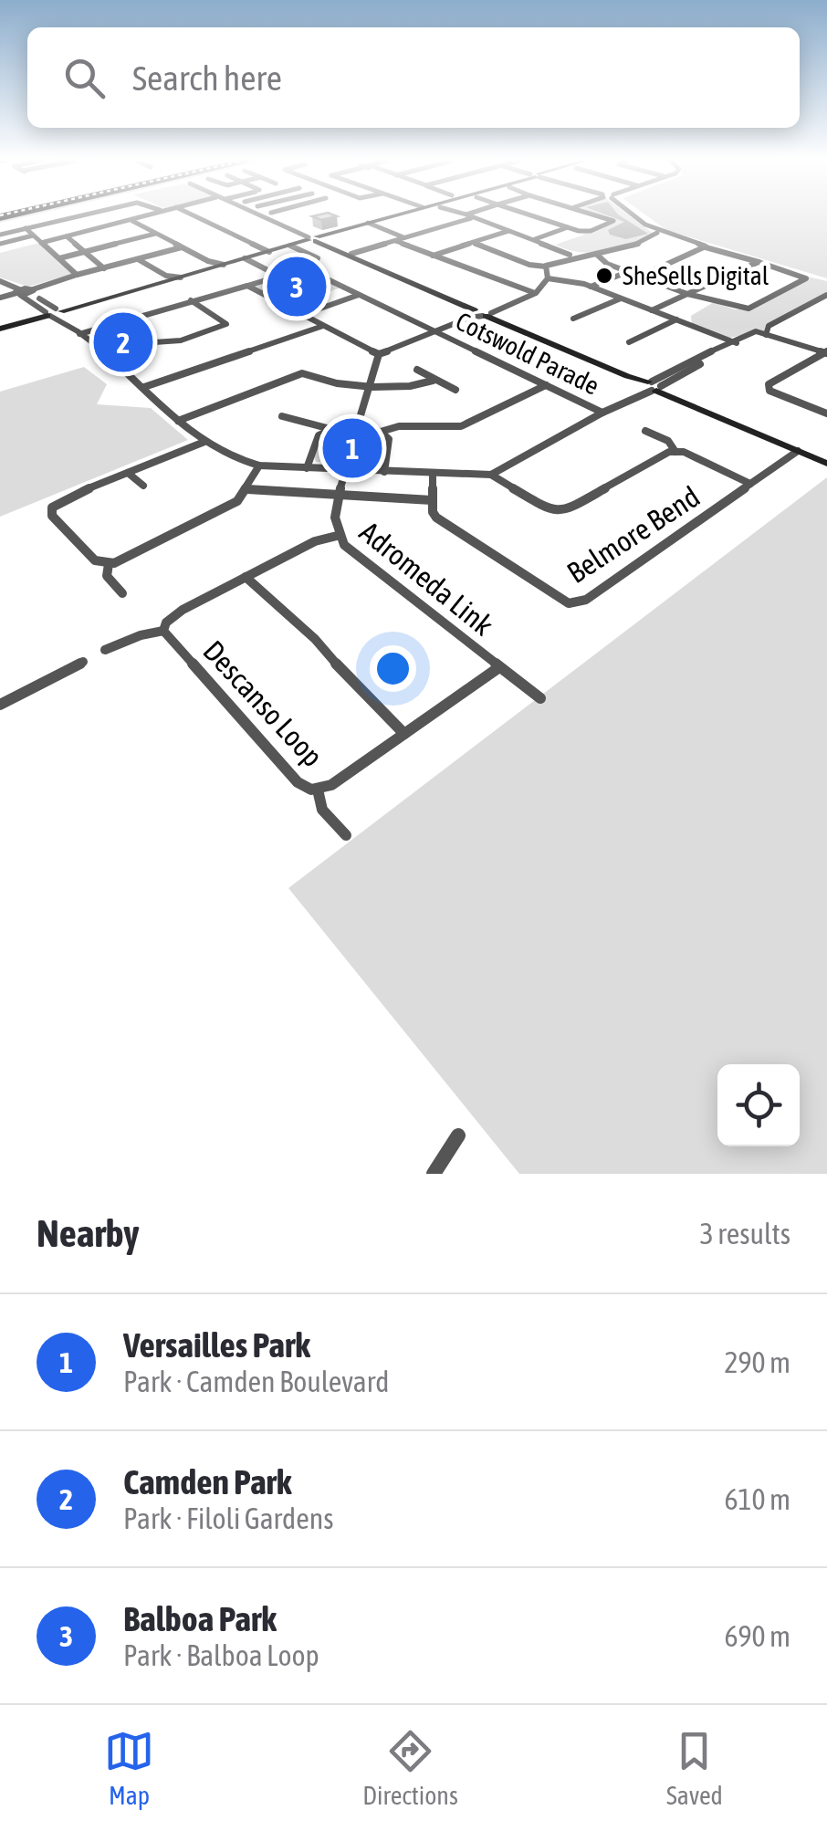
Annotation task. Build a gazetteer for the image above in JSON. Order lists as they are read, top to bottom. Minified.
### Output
{"streets":{"street":["Cotswold Parade","Belmore Bend","Adromeda Link","Descanso Loop"]},"crossings":[["Adromeda Link","Descanso Loop"]],"places":["SheSells Digital"],"page":{"search":"Search here","pins":["3","2","1"],"heading":["Nearby","3 results"],"list":[{"mark":"1","name":"Versailles Park","note":"Park · Camden Boulevard","value":"290 m"},{"mark":"2","name":"Camden Park","note":"Park · Filoli Gardens","value":"610 m"},{"mark":"3","name":"Balboa Park","note":"Park · Balboa Loop","value":"690 m"}],"nav":["Map","Directions","Saved"]}}
